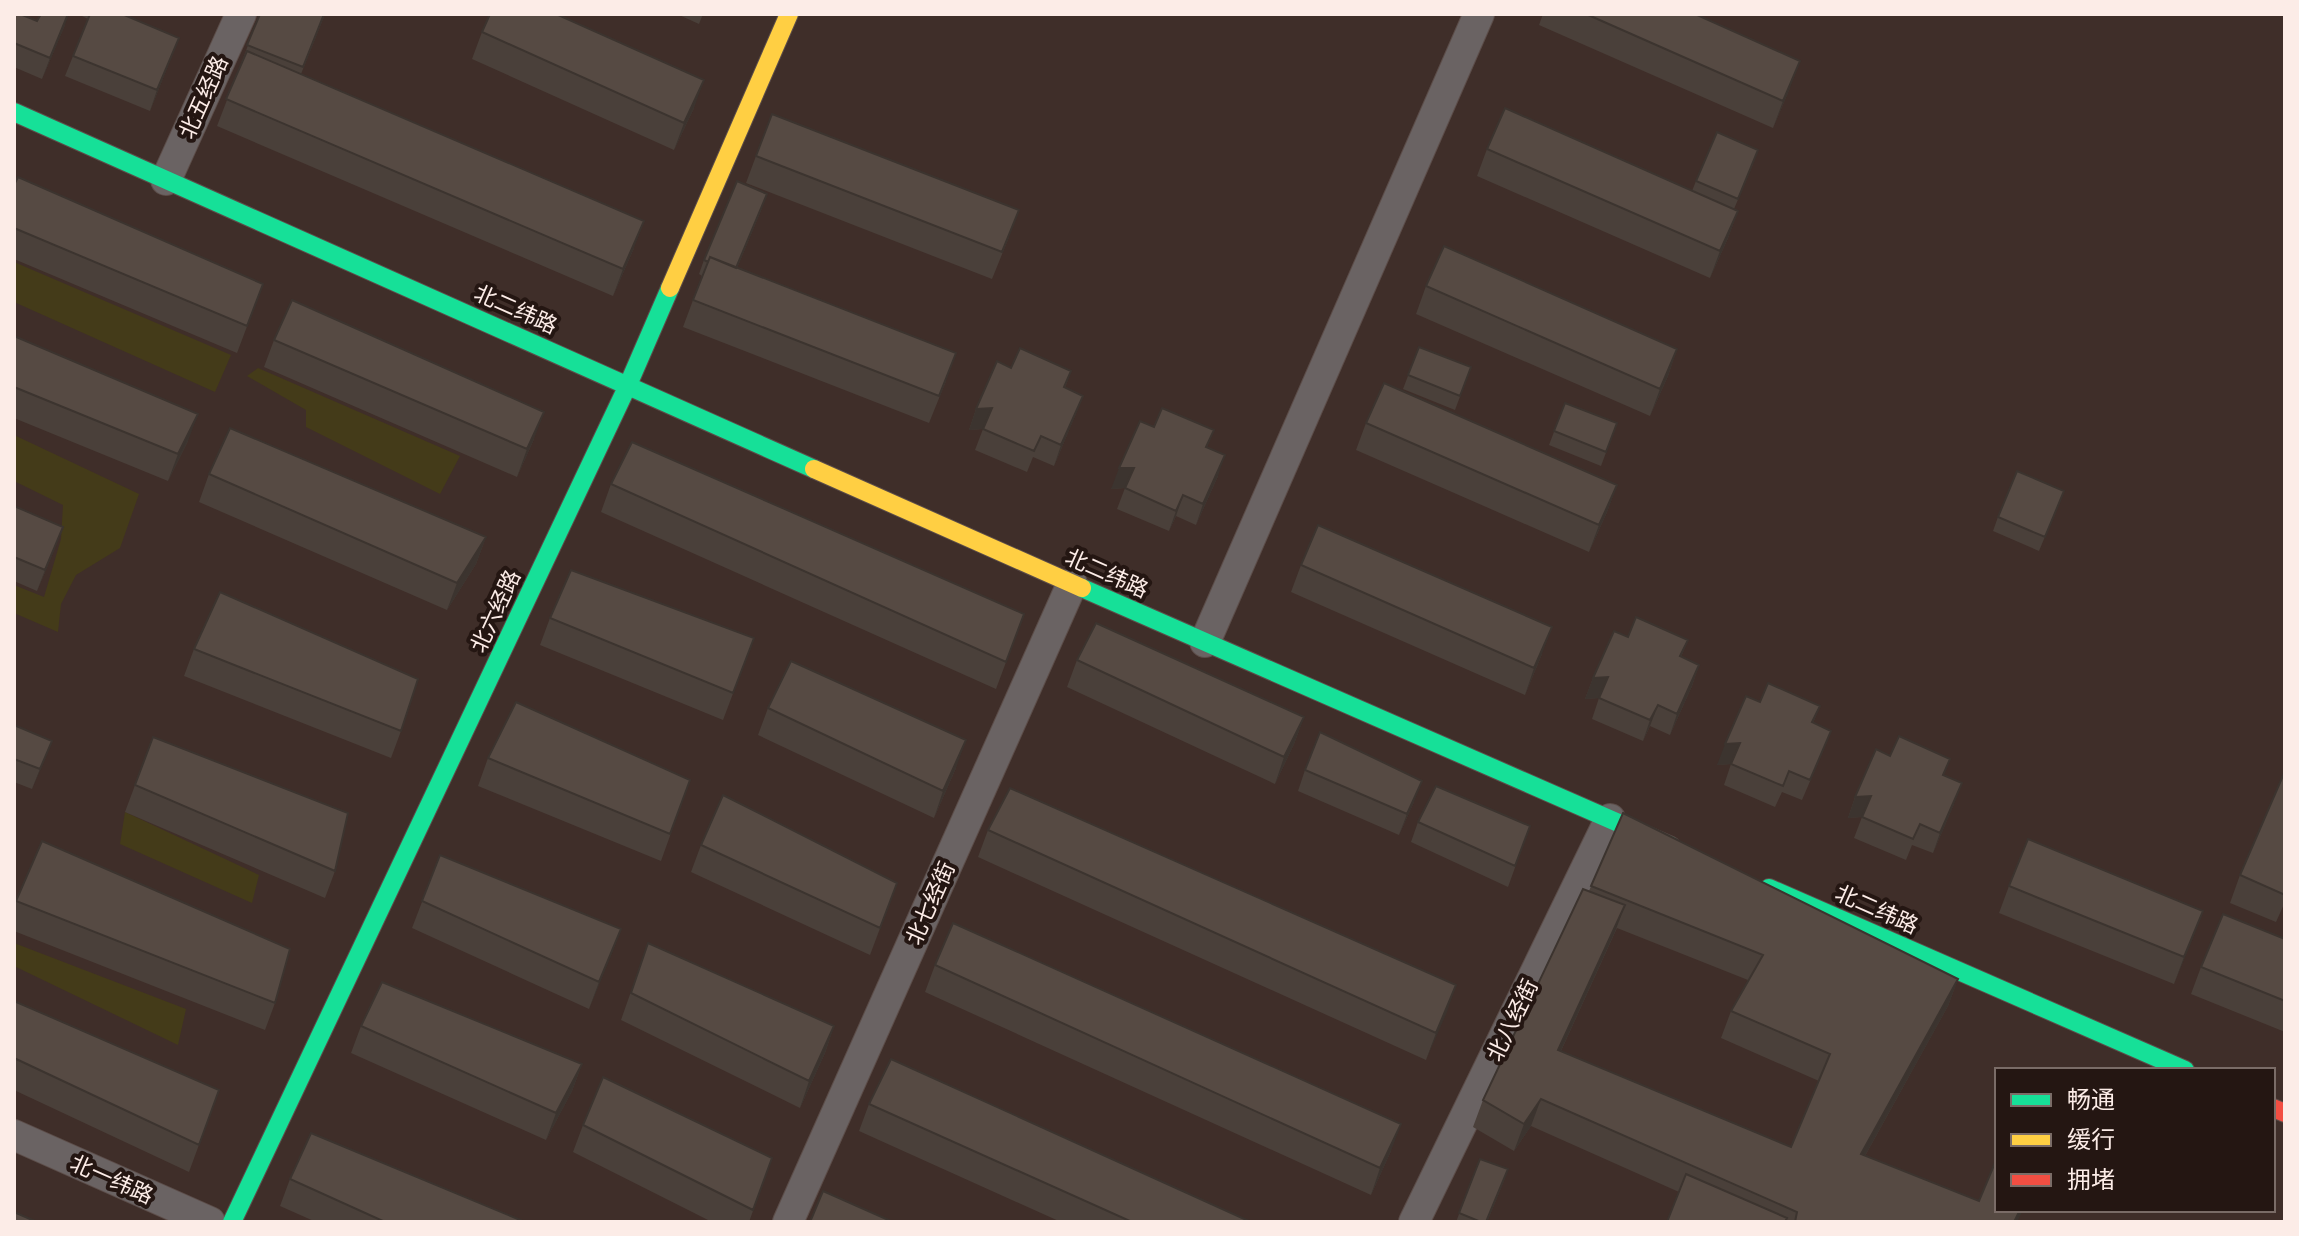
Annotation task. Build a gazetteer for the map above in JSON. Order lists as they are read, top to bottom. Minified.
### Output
{"streets":{"street":["北五经路","北二纬路","北六经路","北七经街","北八经街","北一纬路"]},"crossings":[["北五经路","北二纬路"],["北二纬路","北六经路"],["北二纬路","北七经街"],["北二纬路","北八经街"]],"legend":["畅通","缓行","拥堵"]}
